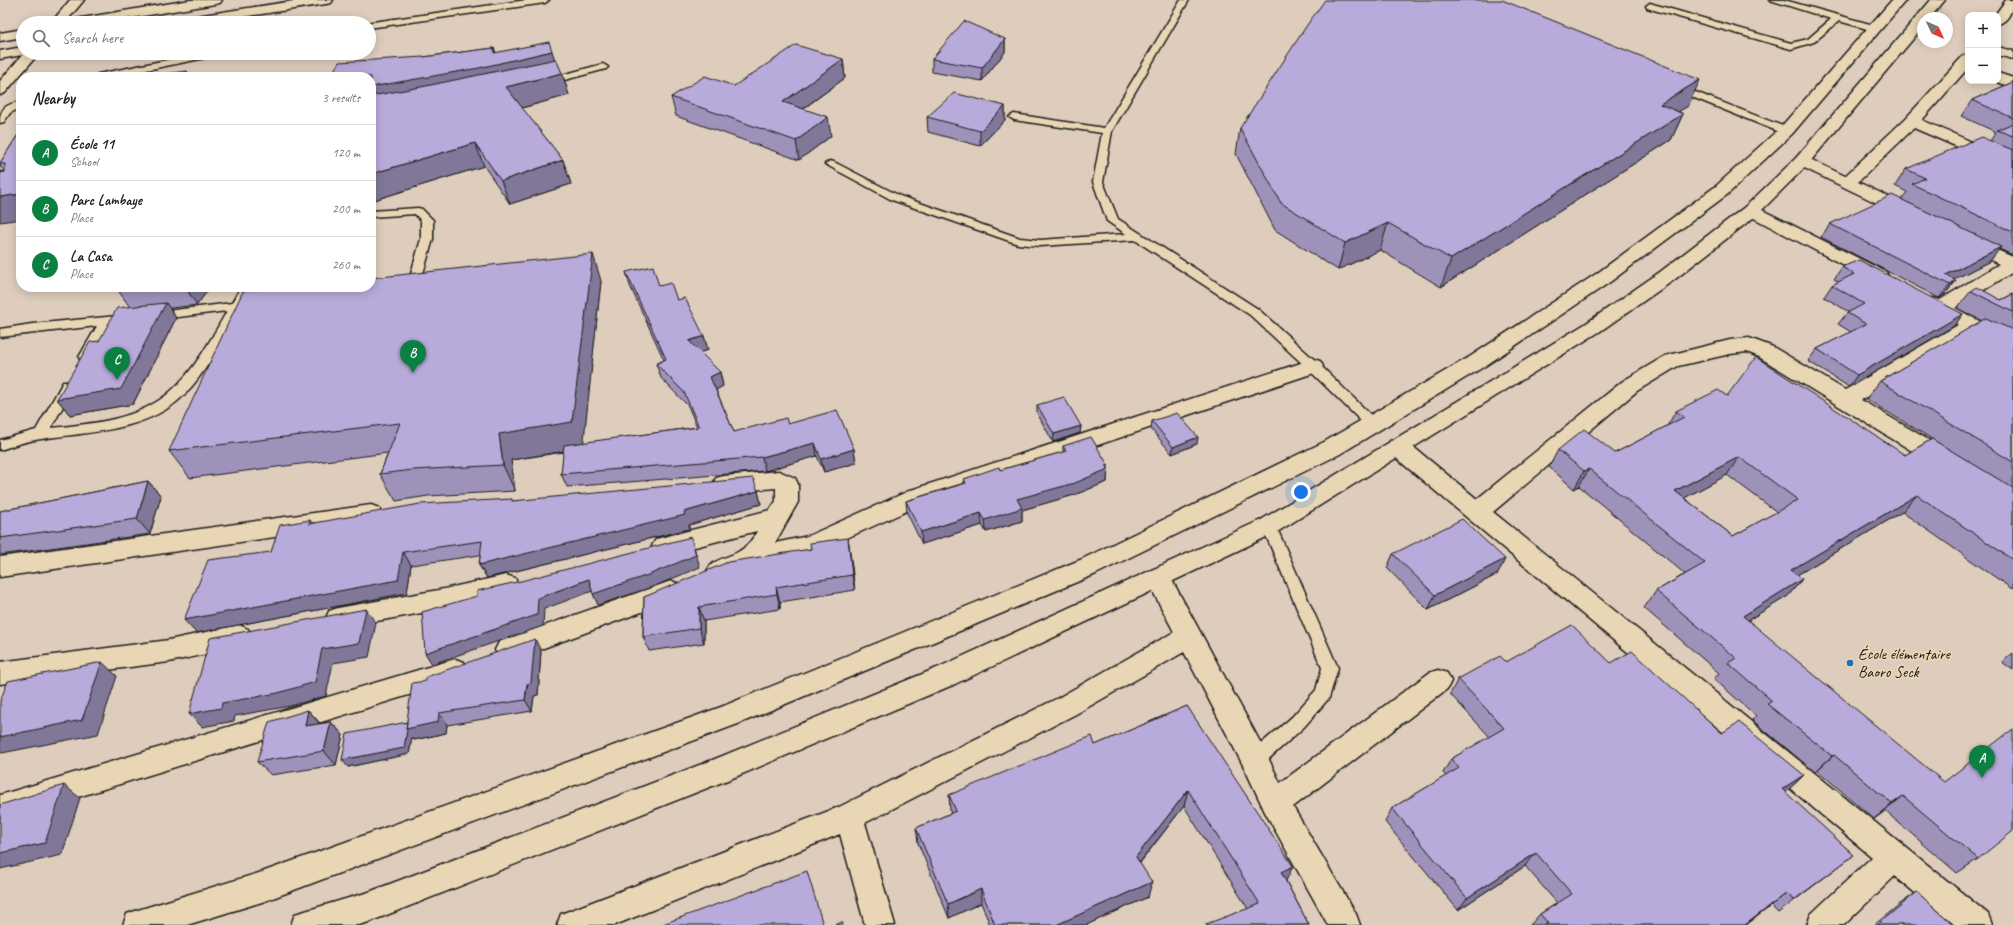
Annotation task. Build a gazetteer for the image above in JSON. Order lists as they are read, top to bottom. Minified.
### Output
{"places":["École élémentaire Baoro Seck"],"north":"bottom right","page":{"map_buttons":["+","−"],"search":"Search here","heading":["Nearby","3 results"],"list":[{"mark":"A","name":"École 11","note":"School","value":"120 m"},{"mark":"B","name":"Parc Lambaye","note":"Place","value":"200 m"},{"mark":"C","name":"La Casa","note":"Place","value":"260 m"}],"pins":["B","C","A"]}}
